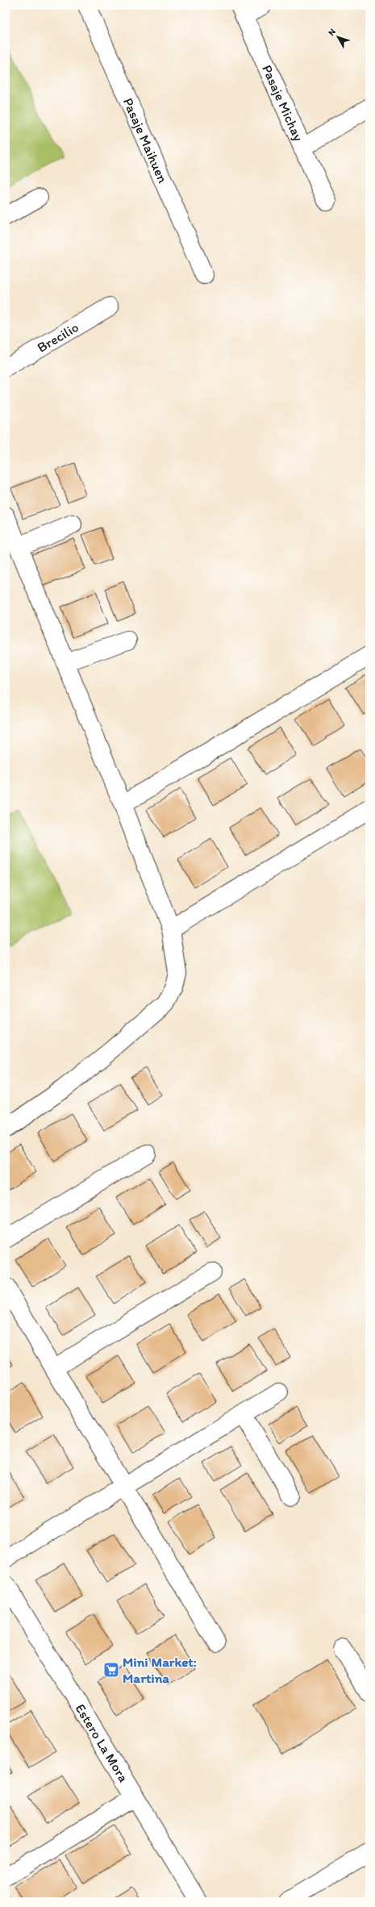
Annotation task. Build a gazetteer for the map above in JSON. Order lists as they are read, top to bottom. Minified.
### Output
{"streets":{"street":["Pasaje Michay","Pasaje Maihuen","Brecilio","Estero La Mora"]},"places":{"supermarket":["Mini Market: Martina"]},"north":"top left"}
